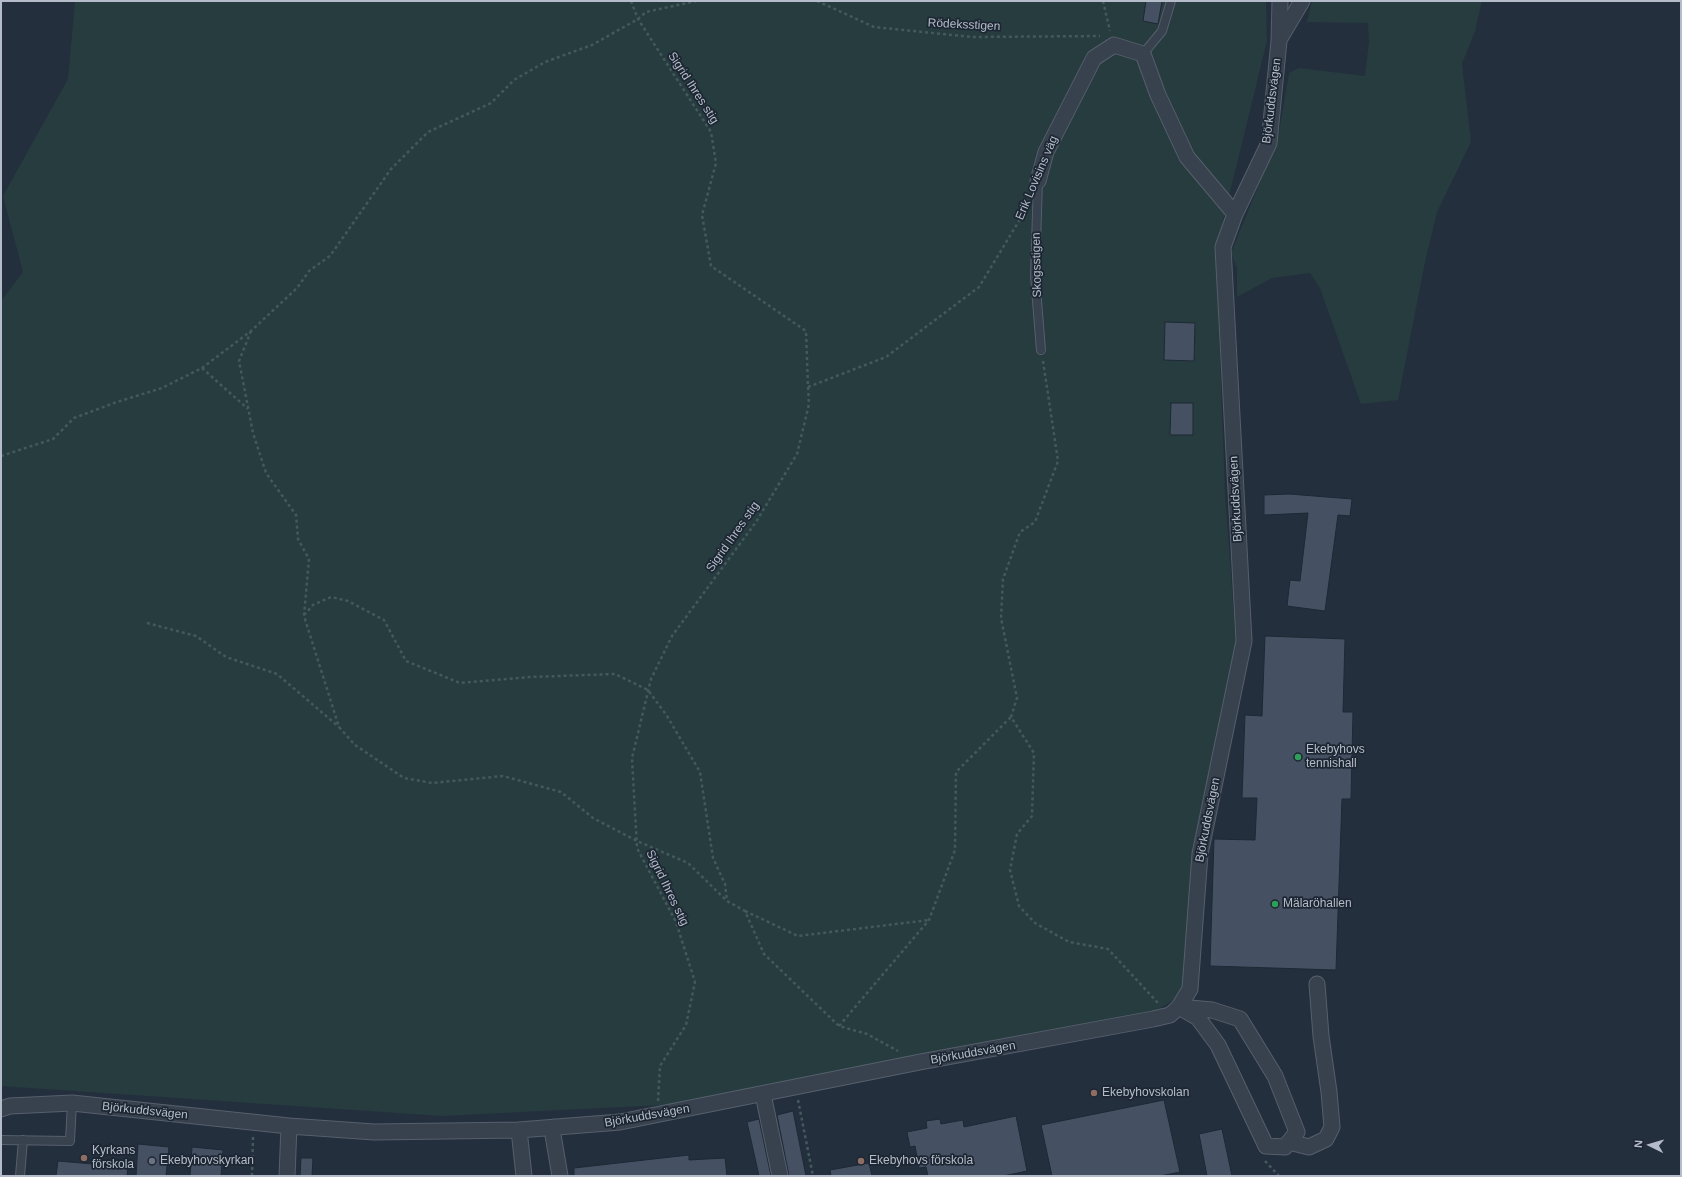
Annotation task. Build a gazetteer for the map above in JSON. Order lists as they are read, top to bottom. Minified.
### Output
{"streets":{"street":["Björkuddsvägen","Erik Lovisins väg"],"lane":["Skogsstigen"],"path":["Rödeksstigen","Sigrid Ihres stig"]},"crossings":[["Rödeksstigen","Erik Lovisins väg"],["Sigrid Ihres stig","Björkuddsvägen"],["Sigrid Ihres stig","Erik Lovisins väg"],["Erik Lovisins väg","Skogsstigen"]],"places":["Ekebyhovs tennishall","Mälaröhallen","Ekebyhovskolan","Kyrkans förskola","Ekebyhovskyrkan","Ekebyhovs förskola"],"north":"left"}
